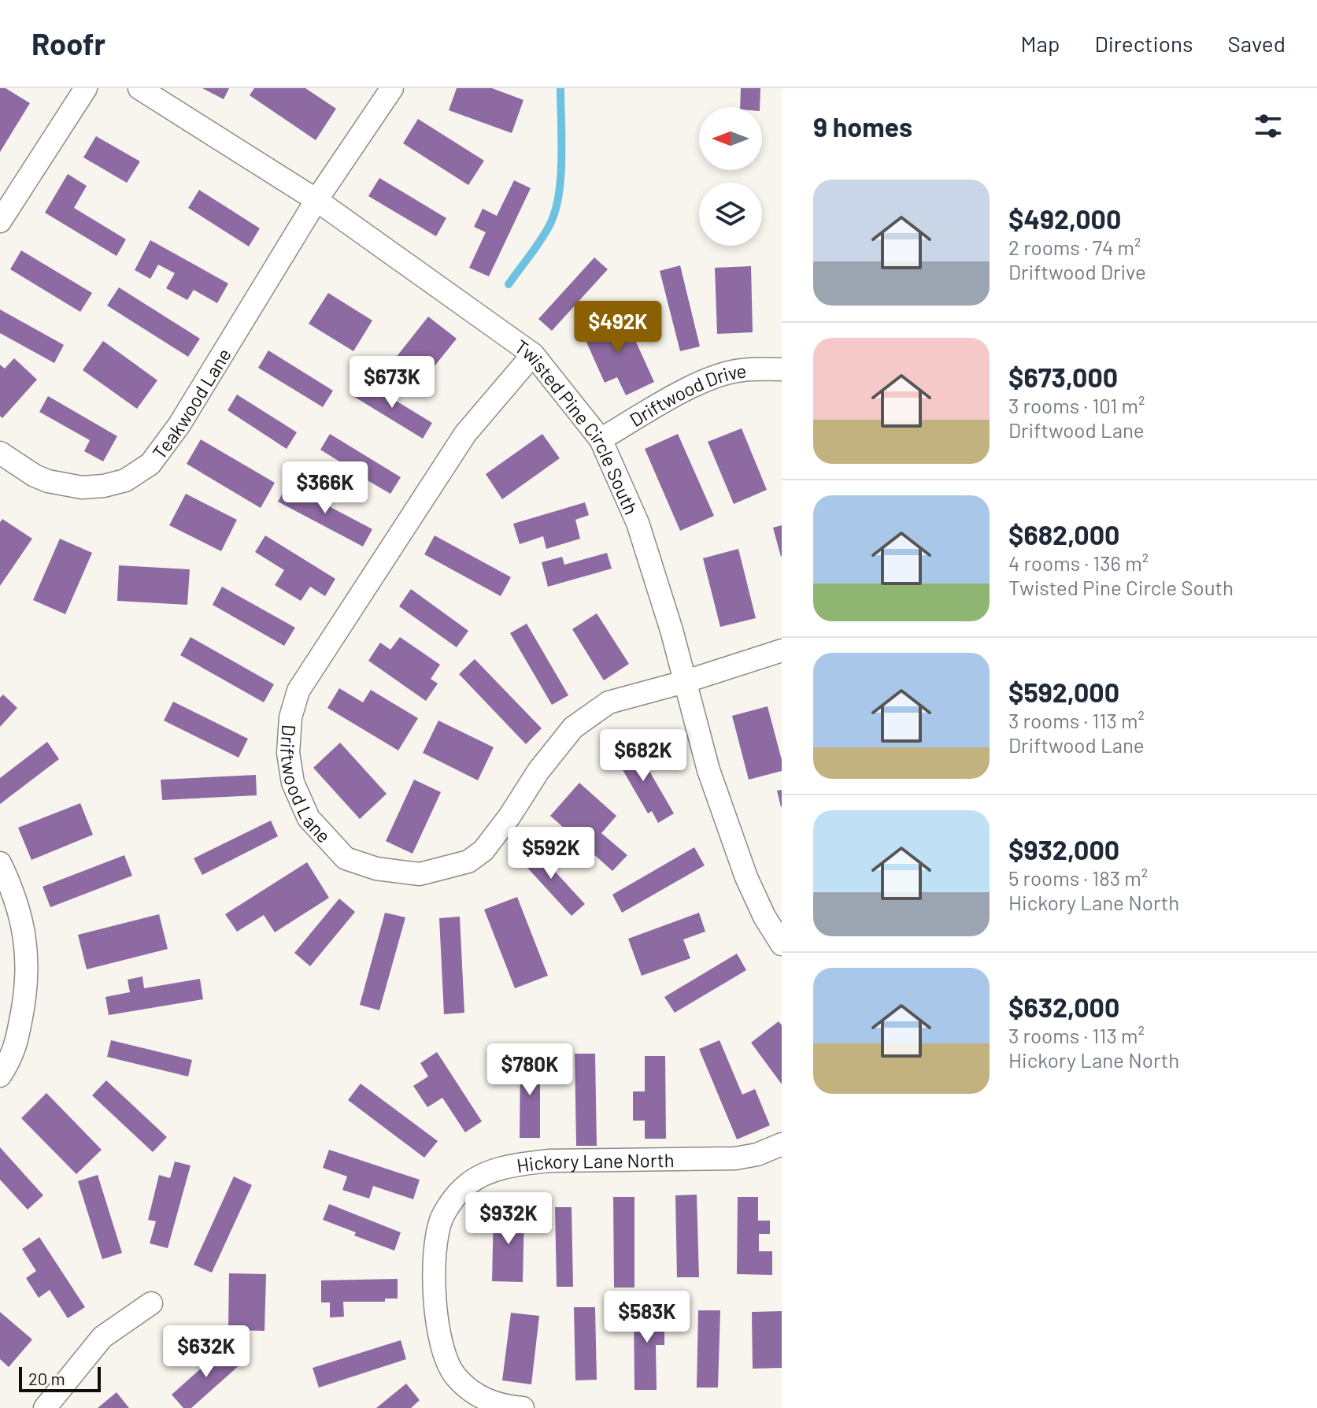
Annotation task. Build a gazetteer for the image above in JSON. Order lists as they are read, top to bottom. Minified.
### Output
{"streets":{"street":["Driftwood Drive","Teakwood Lane","Twisted Pine Circle South","Driftwood Lane","Hickory Lane North"]},"crossings":[["Driftwood Drive","Twisted Pine Circle South"],["Teakwood Lane","Twisted Pine Circle South"],["Twisted Pine Circle South","Driftwood Lane"]],"scale_bar":"20 m","north":"left","page":{"header":"Roofr","nav":["Map","Directions","Saved"],"heading":"9 homes","list":[{"name":"$492,000","note":"2 rooms · 74 m² · Driftwood Drive"},{"name":"$673,000","note":"3 rooms · 101 m² · Driftwood Lane"},{"name":"$682,000","note":"4 rooms · 136 m² · Twisted Pine Circle South"},{"name":"$592,000","note":"3 rooms · 113 m² · Driftwood Lane"},{"name":"$932,000","note":"5 rooms · 183 m² · Hickory Lane North"},{"name":"$632,000","note":"3 rooms · 113 m² · Hickory Lane North"}],"price":["$492K","$673K","$366K","$682K","$592K","$780K","$932K","$583K","$632K"],"scale":"20 m"}}
